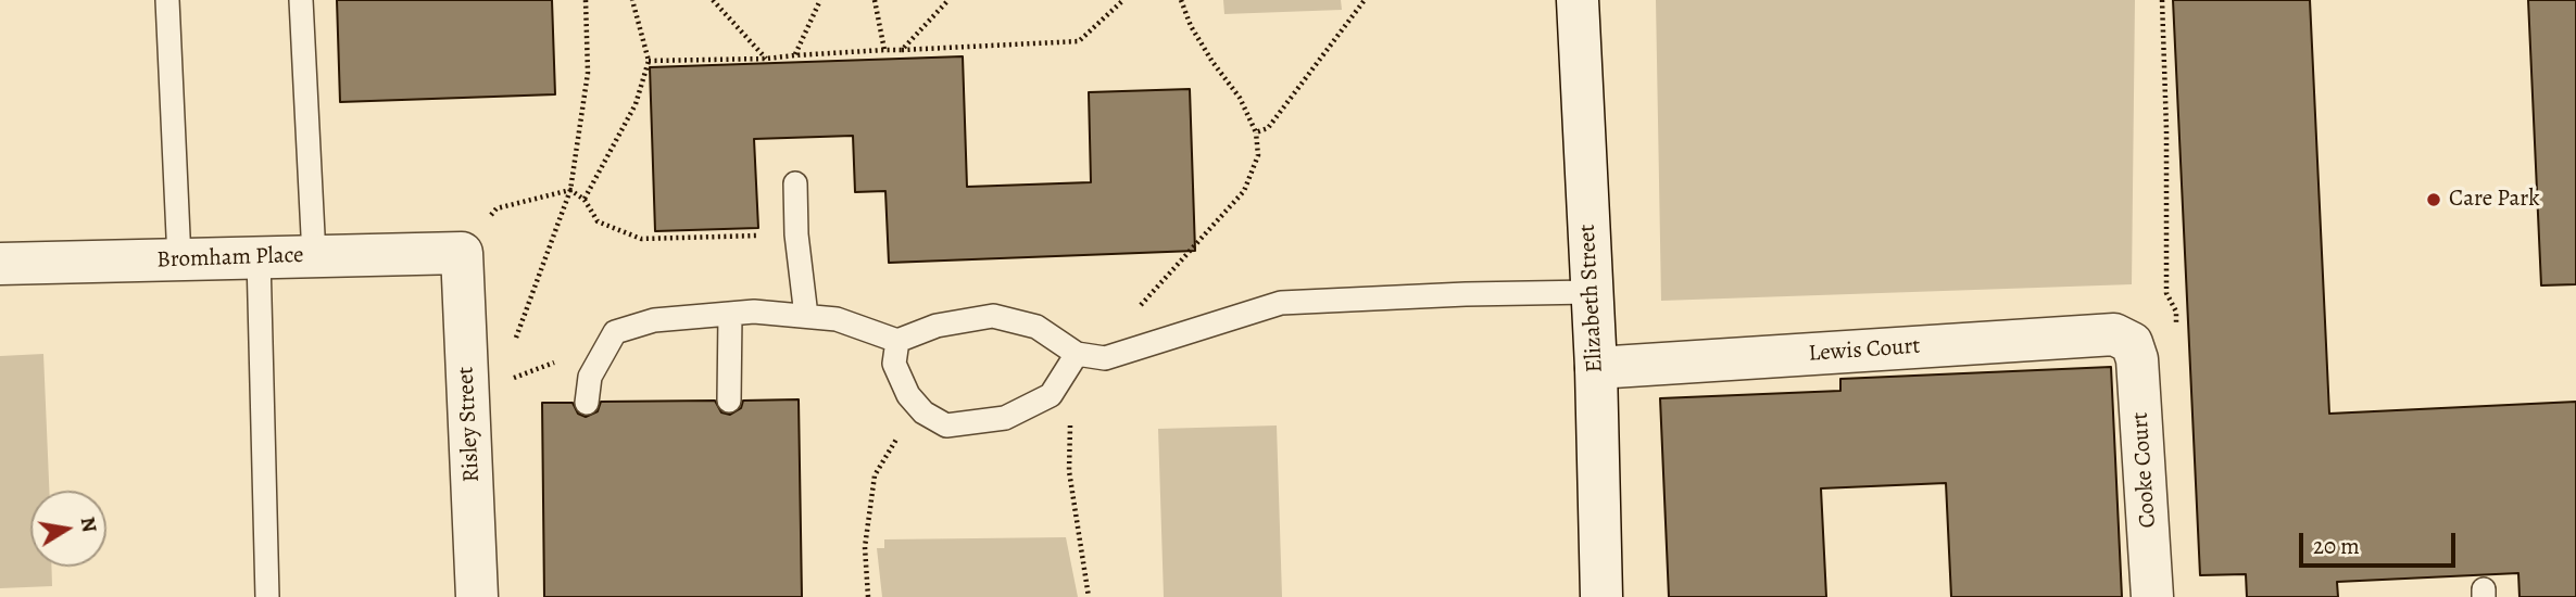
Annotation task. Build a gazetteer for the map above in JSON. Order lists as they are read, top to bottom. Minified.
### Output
{"streets":{"street":["Bromham Place","Elizabeth Street","Lewis Court","Risley Street","Cooke Court"]},"crossings":[["Bromham Place","Risley Street"],["Elizabeth Street","Lewis Court"],["Lewis Court","Cooke Court"]],"places":["Care Park"],"scale_bar":"20 m","north":"right"}
